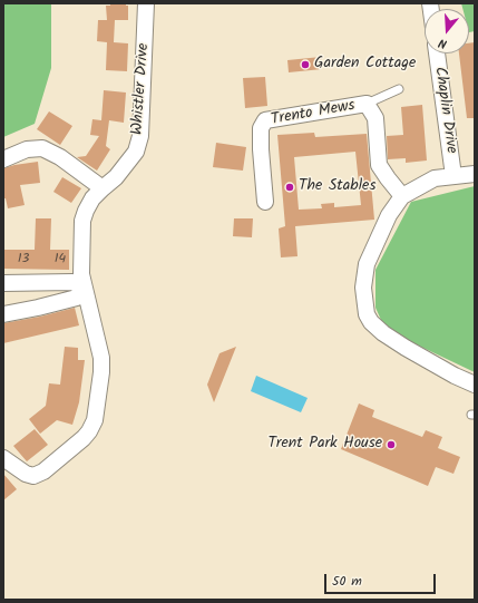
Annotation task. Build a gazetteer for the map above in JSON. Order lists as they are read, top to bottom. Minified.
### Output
{"streets":{"street":["Whistler Drive","Chaplin Drive","Trento Mews"]},"places":["Garden Cottage","The Stables","Trent Park House"],"house_numbers":["13","14"],"scale_bar":"50 m","north":"bottom"}
